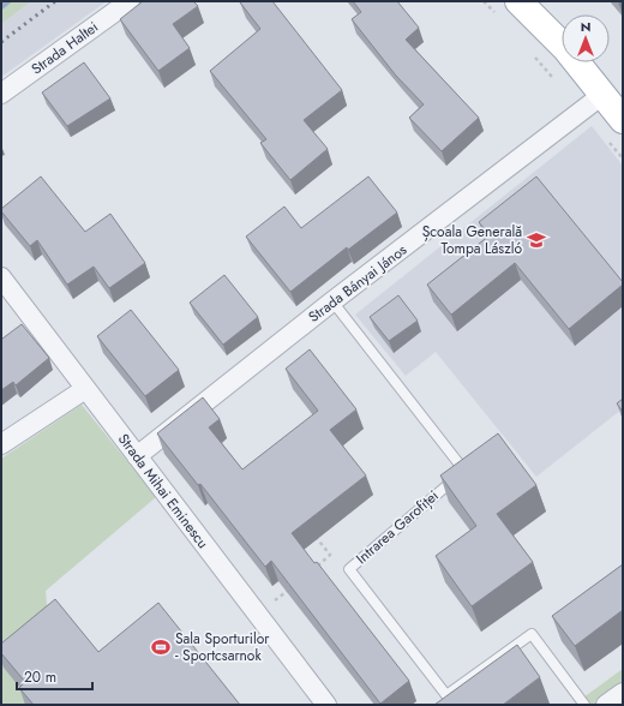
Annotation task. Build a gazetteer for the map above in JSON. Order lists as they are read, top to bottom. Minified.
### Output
{"streets":{"street":["Strada Haltei","Strada Bányai János","Strada Mihai Eminescu"],"lane":["Intrarea Garofiței"]},"crossings":[["Strada Bányai János","Strada Mihai Eminescu"],["Strada Bányai János","Intrarea Garofiței"]],"places":{"school or university":["Școala Generală Tompa László"],"sports":["Sala Sporturilor - Sportcsarnok"]},"scale_bar":"20 m","north":"top"}
